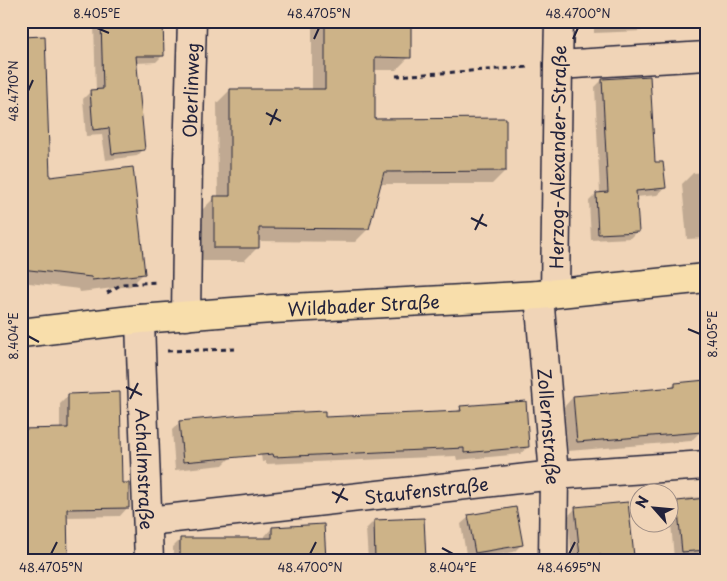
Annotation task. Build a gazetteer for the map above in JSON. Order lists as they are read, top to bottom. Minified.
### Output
{"streets":{"main road":["Wildbader Straße"],"street":["Oberlinweg","Herzog-Alexander-Straße","Zollernstraße","Achalmstraße","Staufenstraße"]},"crossings":[["Oberlinweg","Wildbader Straße"],["Herzog-Alexander-Straße","Wildbader Straße"],["Herzog-Alexander-Straße","Zollernstraße"],["Wildbader Straße","Zollernstraße"],["Wildbader Straße","Achalmstraße"],["Zollernstraße","Staufenstraße"],["Achalmstraße","Staufenstraße"]],"north":"top left","coordinates":["8.405°E","48.4705°N","48.4700°N","48.4710°N","8.404°E","48.4695°N"]}
